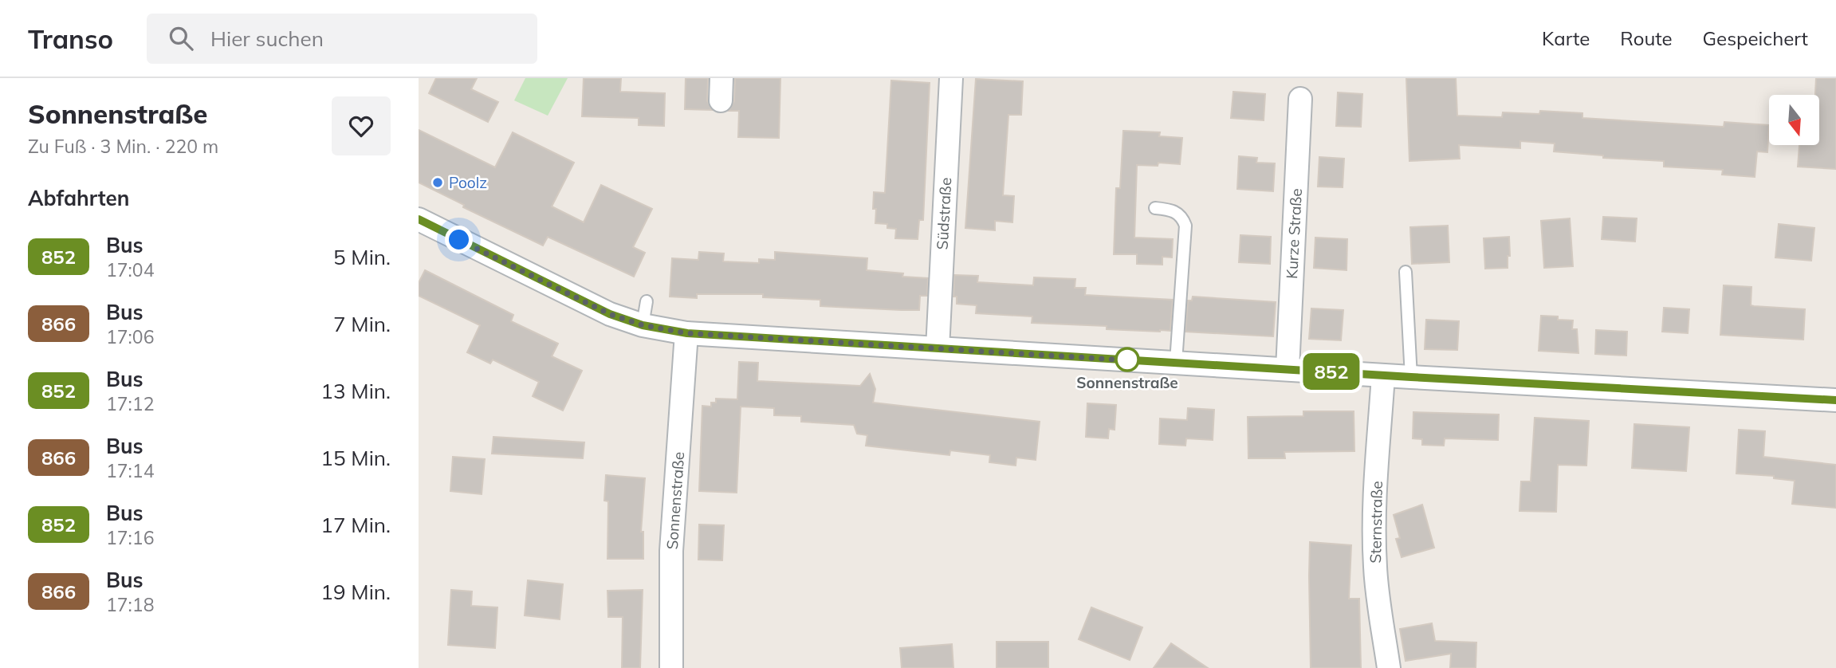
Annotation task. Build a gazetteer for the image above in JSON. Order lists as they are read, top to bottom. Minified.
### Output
{"streets":{"street":["Südstraße","Kurze Straße","Sonnenstraße","Sternstraße"]},"places":["Poolz","Sonnenstraße"],"lines":["bus line 852"],"north":"bottom","page":{"header":"Transo","search":"Hier suchen","nav":["Karte","Route","Gespeichert"],"heading":[["Sonnenstraße","Zu Fuß · 3 Min. · 220 m"],"Abfahrten"],"on_map":"852","list":[{"mark":"852","name":"Bus","note":"17:04","value":"5 Min."},{"mark":"866","name":"Bus","note":"17:06","value":"7 Min."},{"mark":"852","name":"Bus","note":"17:12","value":"13 Min."},{"mark":"866","name":"Bus","note":"17:14","value":"15 Min."},{"mark":"852","name":"Bus","note":"17:16","value":"17 Min."},{"mark":"866","name":"Bus","note":"17:18","value":"19 Min."}]}}
